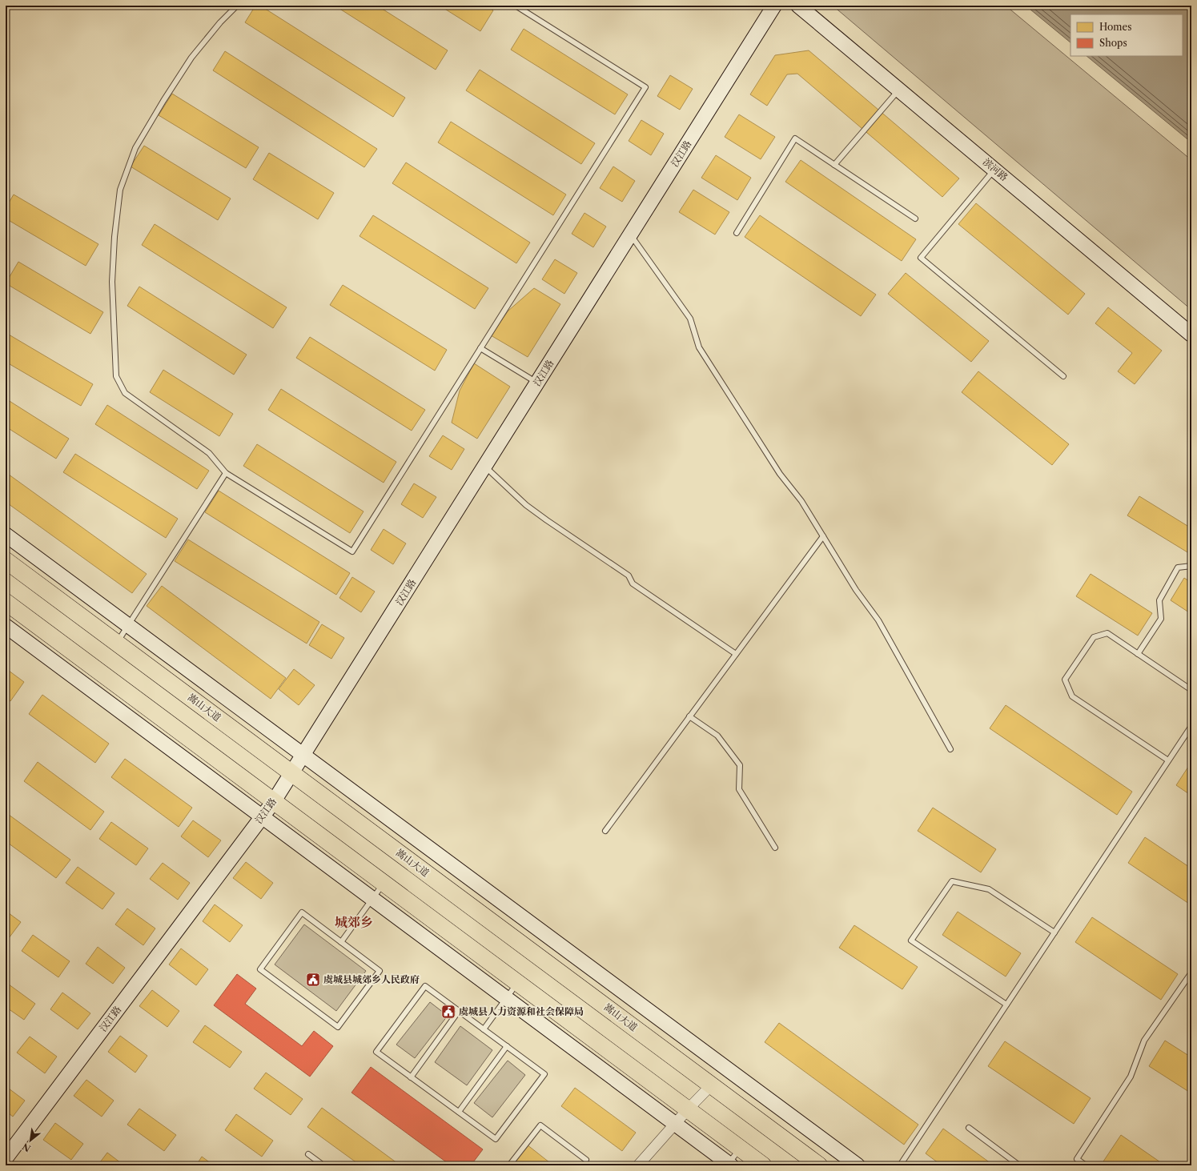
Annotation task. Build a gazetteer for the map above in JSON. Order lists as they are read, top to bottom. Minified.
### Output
{"streets":{"main road":["汉江路","滨河路","嵩山大道"]},"crossings":[["汉江路","嵩山大道"]],"districts":["城郊乡"],"places":{"public building":["虞城县城郊乡人民政府","虞城县人力资源和社会保障局"]},"legend":["Homes","Shops"],"north":"bottom left"}
